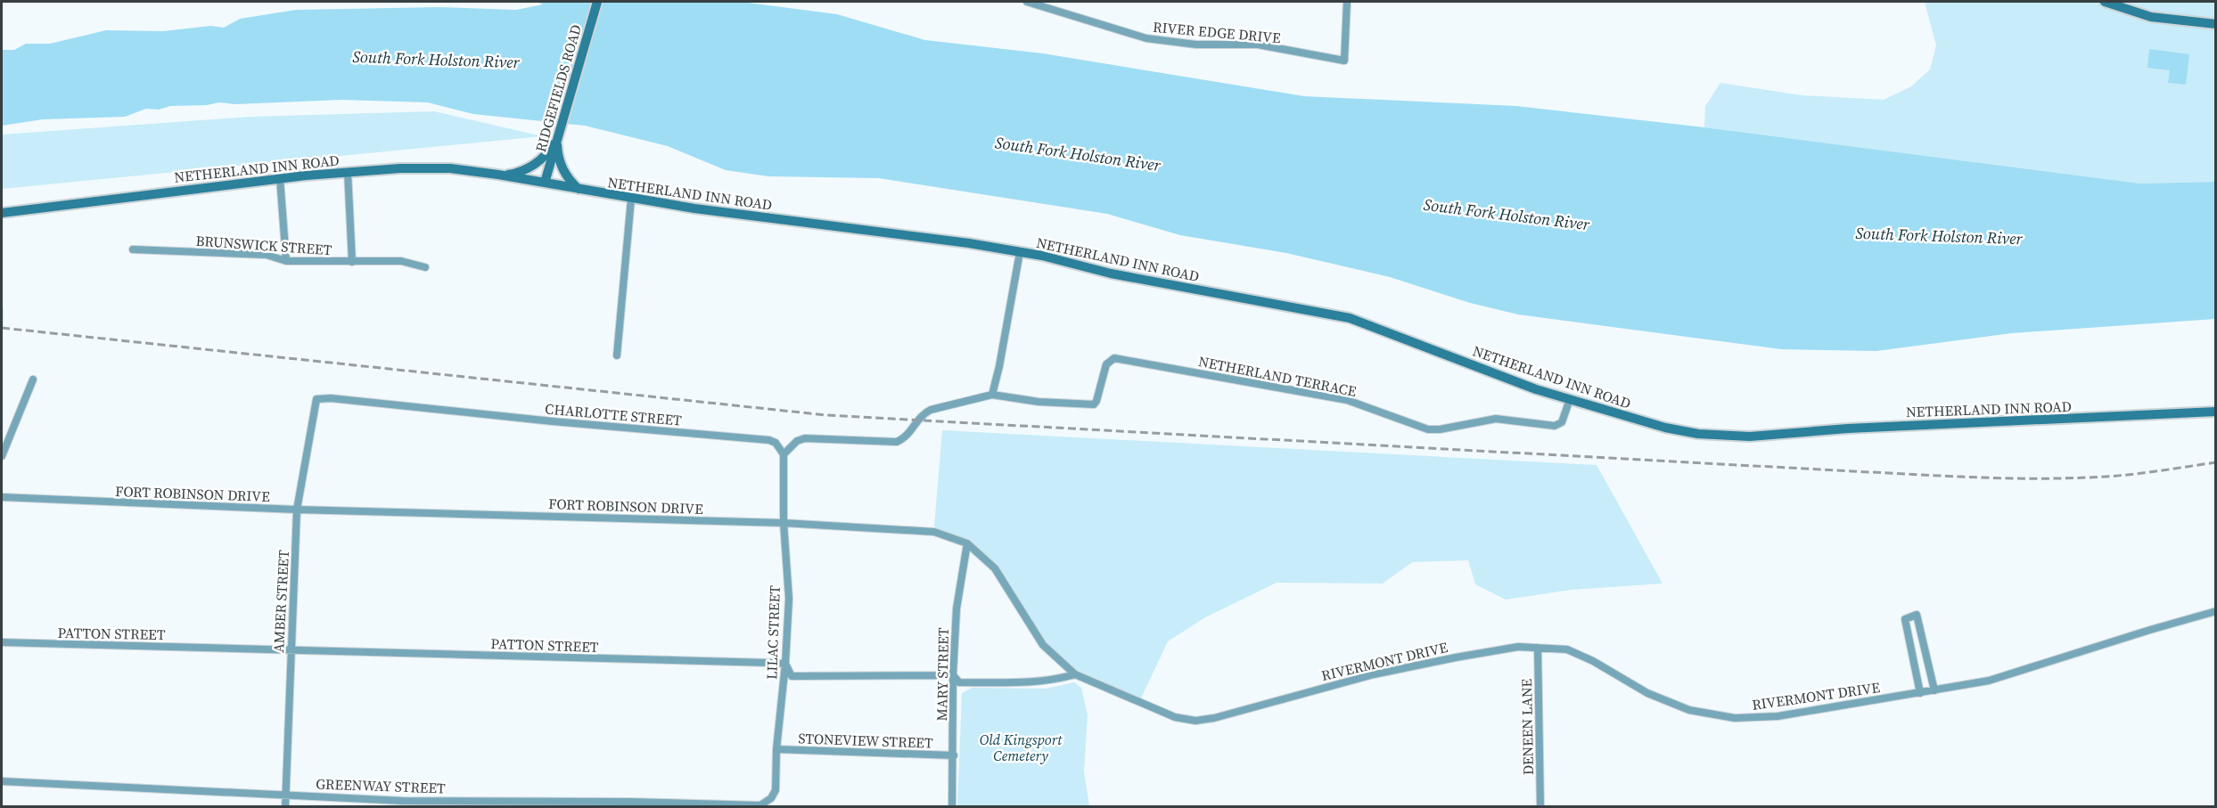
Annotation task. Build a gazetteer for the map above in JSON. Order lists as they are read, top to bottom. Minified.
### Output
{"streets":{"main road":["RIDGEFIELDS ROAD","NETHERLAND INN ROAD"],"street":["RIVER EDGE DRIVE","BRUNSWICK STREET","NETHERLAND TERRACE","CHARLOTTE STREET","FORT ROBINSON DRIVE","AMBER STREET","LILAC STREET","PATTON STREET","RIVERMONT DRIVE","MARY STREET","DENEEN LANE","STONEVIEW STREET","GREENWAY STREET"]},"crossings":[["RIDGEFIELDS ROAD","NETHERLAND INN ROAD"],["NETHERLAND INN ROAD","NETHERLAND TERRACE"],["CHARLOTTE STREET","AMBER STREET"],["CHARLOTTE STREET","LILAC STREET"],["FORT ROBINSON DRIVE","AMBER STREET"],["FORT ROBINSON DRIVE","LILAC STREET"],["FORT ROBINSON DRIVE","RIVERMONT DRIVE"],["FORT ROBINSON DRIVE","MARY STREET"],["AMBER STREET","PATTON STREET"],["AMBER STREET","GREENWAY STREET"],["LILAC STREET","PATTON STREET"],["LILAC STREET","STONEVIEW STREET"],["LILAC STREET","GREENWAY STREET"],["RIVERMONT DRIVE","DENEEN LANE"],["MARY STREET","STONEVIEW STREET"]],"water":["South Fork Holston River"],"parks":["Old Kingsport Cemetery"]}
